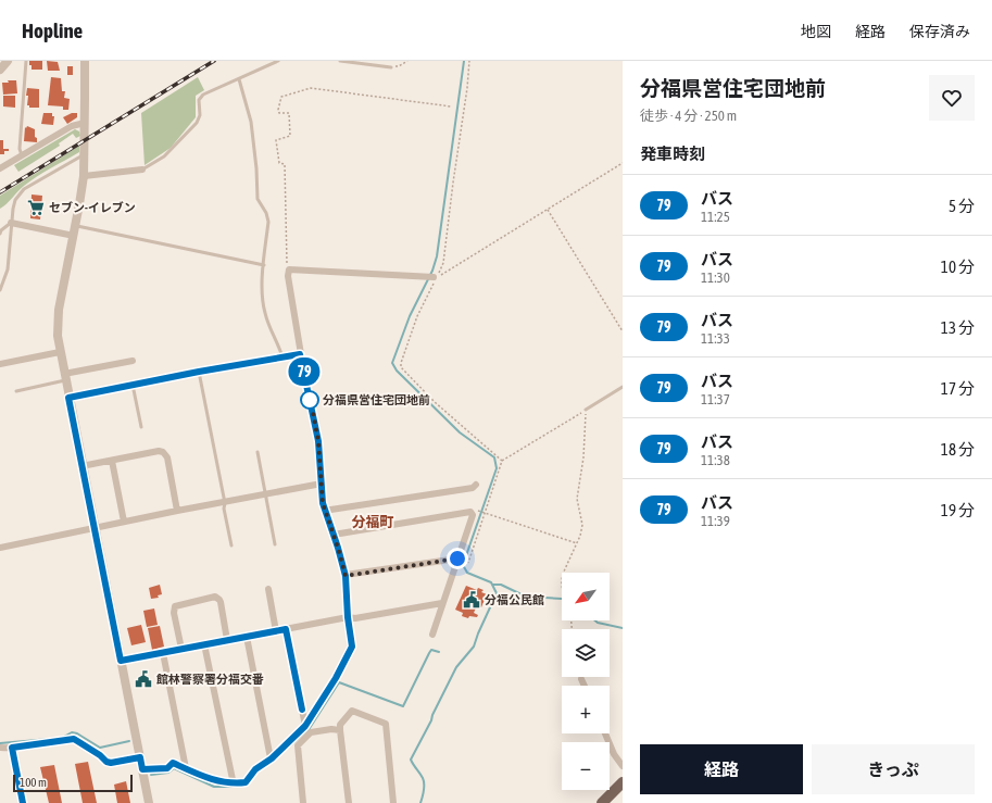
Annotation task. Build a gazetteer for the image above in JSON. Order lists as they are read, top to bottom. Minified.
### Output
{"districts":["分福町"],"places":{"supermarket":["セブン-イレブン"],"other":["分福県営住宅団地前"],"public building":["分福公民館","館林警察署分福交番"]},"lines":["bus line 79"],"scale_bar":"100 m","north":"bottom left","page":{"header":"Hopline","nav":["地図","経路","保存済み"],"on_map":"79","heading":[["分福県営住宅団地前","徒歩 · 4 分 · 250 m"],"発車時刻"],"list":[{"mark":"79","name":"バス","note":"11:25","value":"5 分"},{"mark":"79","name":"バス","note":"11:30","value":"10 分"},{"mark":"79","name":"バス","note":"11:33","value":"13 分"},{"mark":"79","name":"バス","note":"11:37","value":"17 分"},{"mark":"79","name":"バス","note":"11:38","value":"18 分"},{"mark":"79","name":"バス","note":"11:39","value":"19 分"}],"map_buttons":["+","−"],"buttons":["経路","きっぷ"],"scale":"100 m"}}
